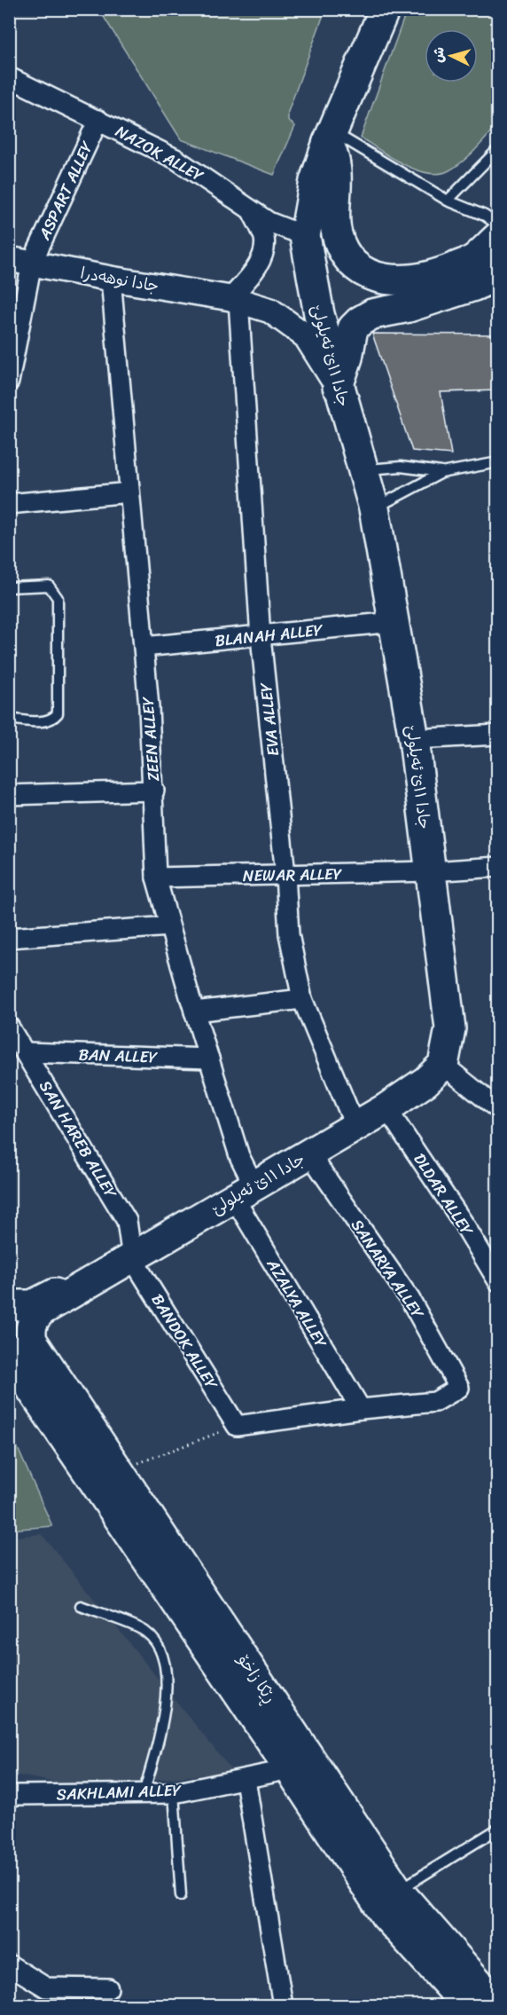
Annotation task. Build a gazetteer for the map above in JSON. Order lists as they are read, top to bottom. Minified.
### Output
{"streets":{"main road":["جادا ١١ێ ئه‌یلولێ","ڕێکا زاخۆ"],"street":["NAZOK ALLEY","ASPART ALLEY","جادا نوهەدرا","BLANAH ALLEY","EVA ALLEY","ZEEN ALLEY","NEWAR ALLEY","BAN ALLEY","SAN HAREB ALLEY","DLDAR ALLEY","SANARYA ALLEY","AZALYA ALLEY","BANDOK ALLEY","SAKHLAMI ALLEY"]},"crossings":[["NAZOK ALLEY","ASPART ALLEY"],["NAZOK ALLEY","جادا ١١ێ ئه‌یلولێ"],["ASPART ALLEY","جادا نوهەدرا"],["جادا نوهەدرا","جادا ١١ێ ئه‌یلولێ"],["جادا نوهەدرا","EVA ALLEY"],["جادا نوهەدرا","ZEEN ALLEY"],["جادا ١١ێ ئه‌یلولێ","BLANAH ALLEY"],["جادا ١١ێ ئه‌یلولێ","EVA ALLEY"],["جادا ١١ێ ئه‌یلولێ","ZEEN ALLEY"],["جادا ١١ێ ئه‌یلولێ","NEWAR ALLEY"],["جادا ١١ێ ئه‌یلولێ","SAN HAREB ALLEY"],["جادا ١١ێ ئه‌یلولێ","DLDAR ALLEY"],["جادا ١١ێ ئه‌یلولێ","SANARYA ALLEY"],["جادا ١١ێ ئه‌یلولێ","AZALYA ALLEY"],["جادا ١١ێ ئه‌یلولێ","BANDOK ALLEY"],["جادا ١١ێ ئه‌یلولێ","ڕێکا زاخۆ"],["BLANAH ALLEY","EVA ALLEY"],["BLANAH ALLEY","ZEEN ALLEY"],["EVA ALLEY","NEWAR ALLEY"],["ZEEN ALLEY","NEWAR ALLEY"],["ZEEN ALLEY","BAN ALLEY"],["ZEEN ALLEY","AZALYA ALLEY"],["BAN ALLEY","SAN HAREB ALLEY"],["SAN HAREB ALLEY","BANDOK ALLEY"],["SANARYA ALLEY","AZALYA ALLEY"],["ڕێکا زاخۆ","SAKHLAMI ALLEY"]],"north":"left"}
